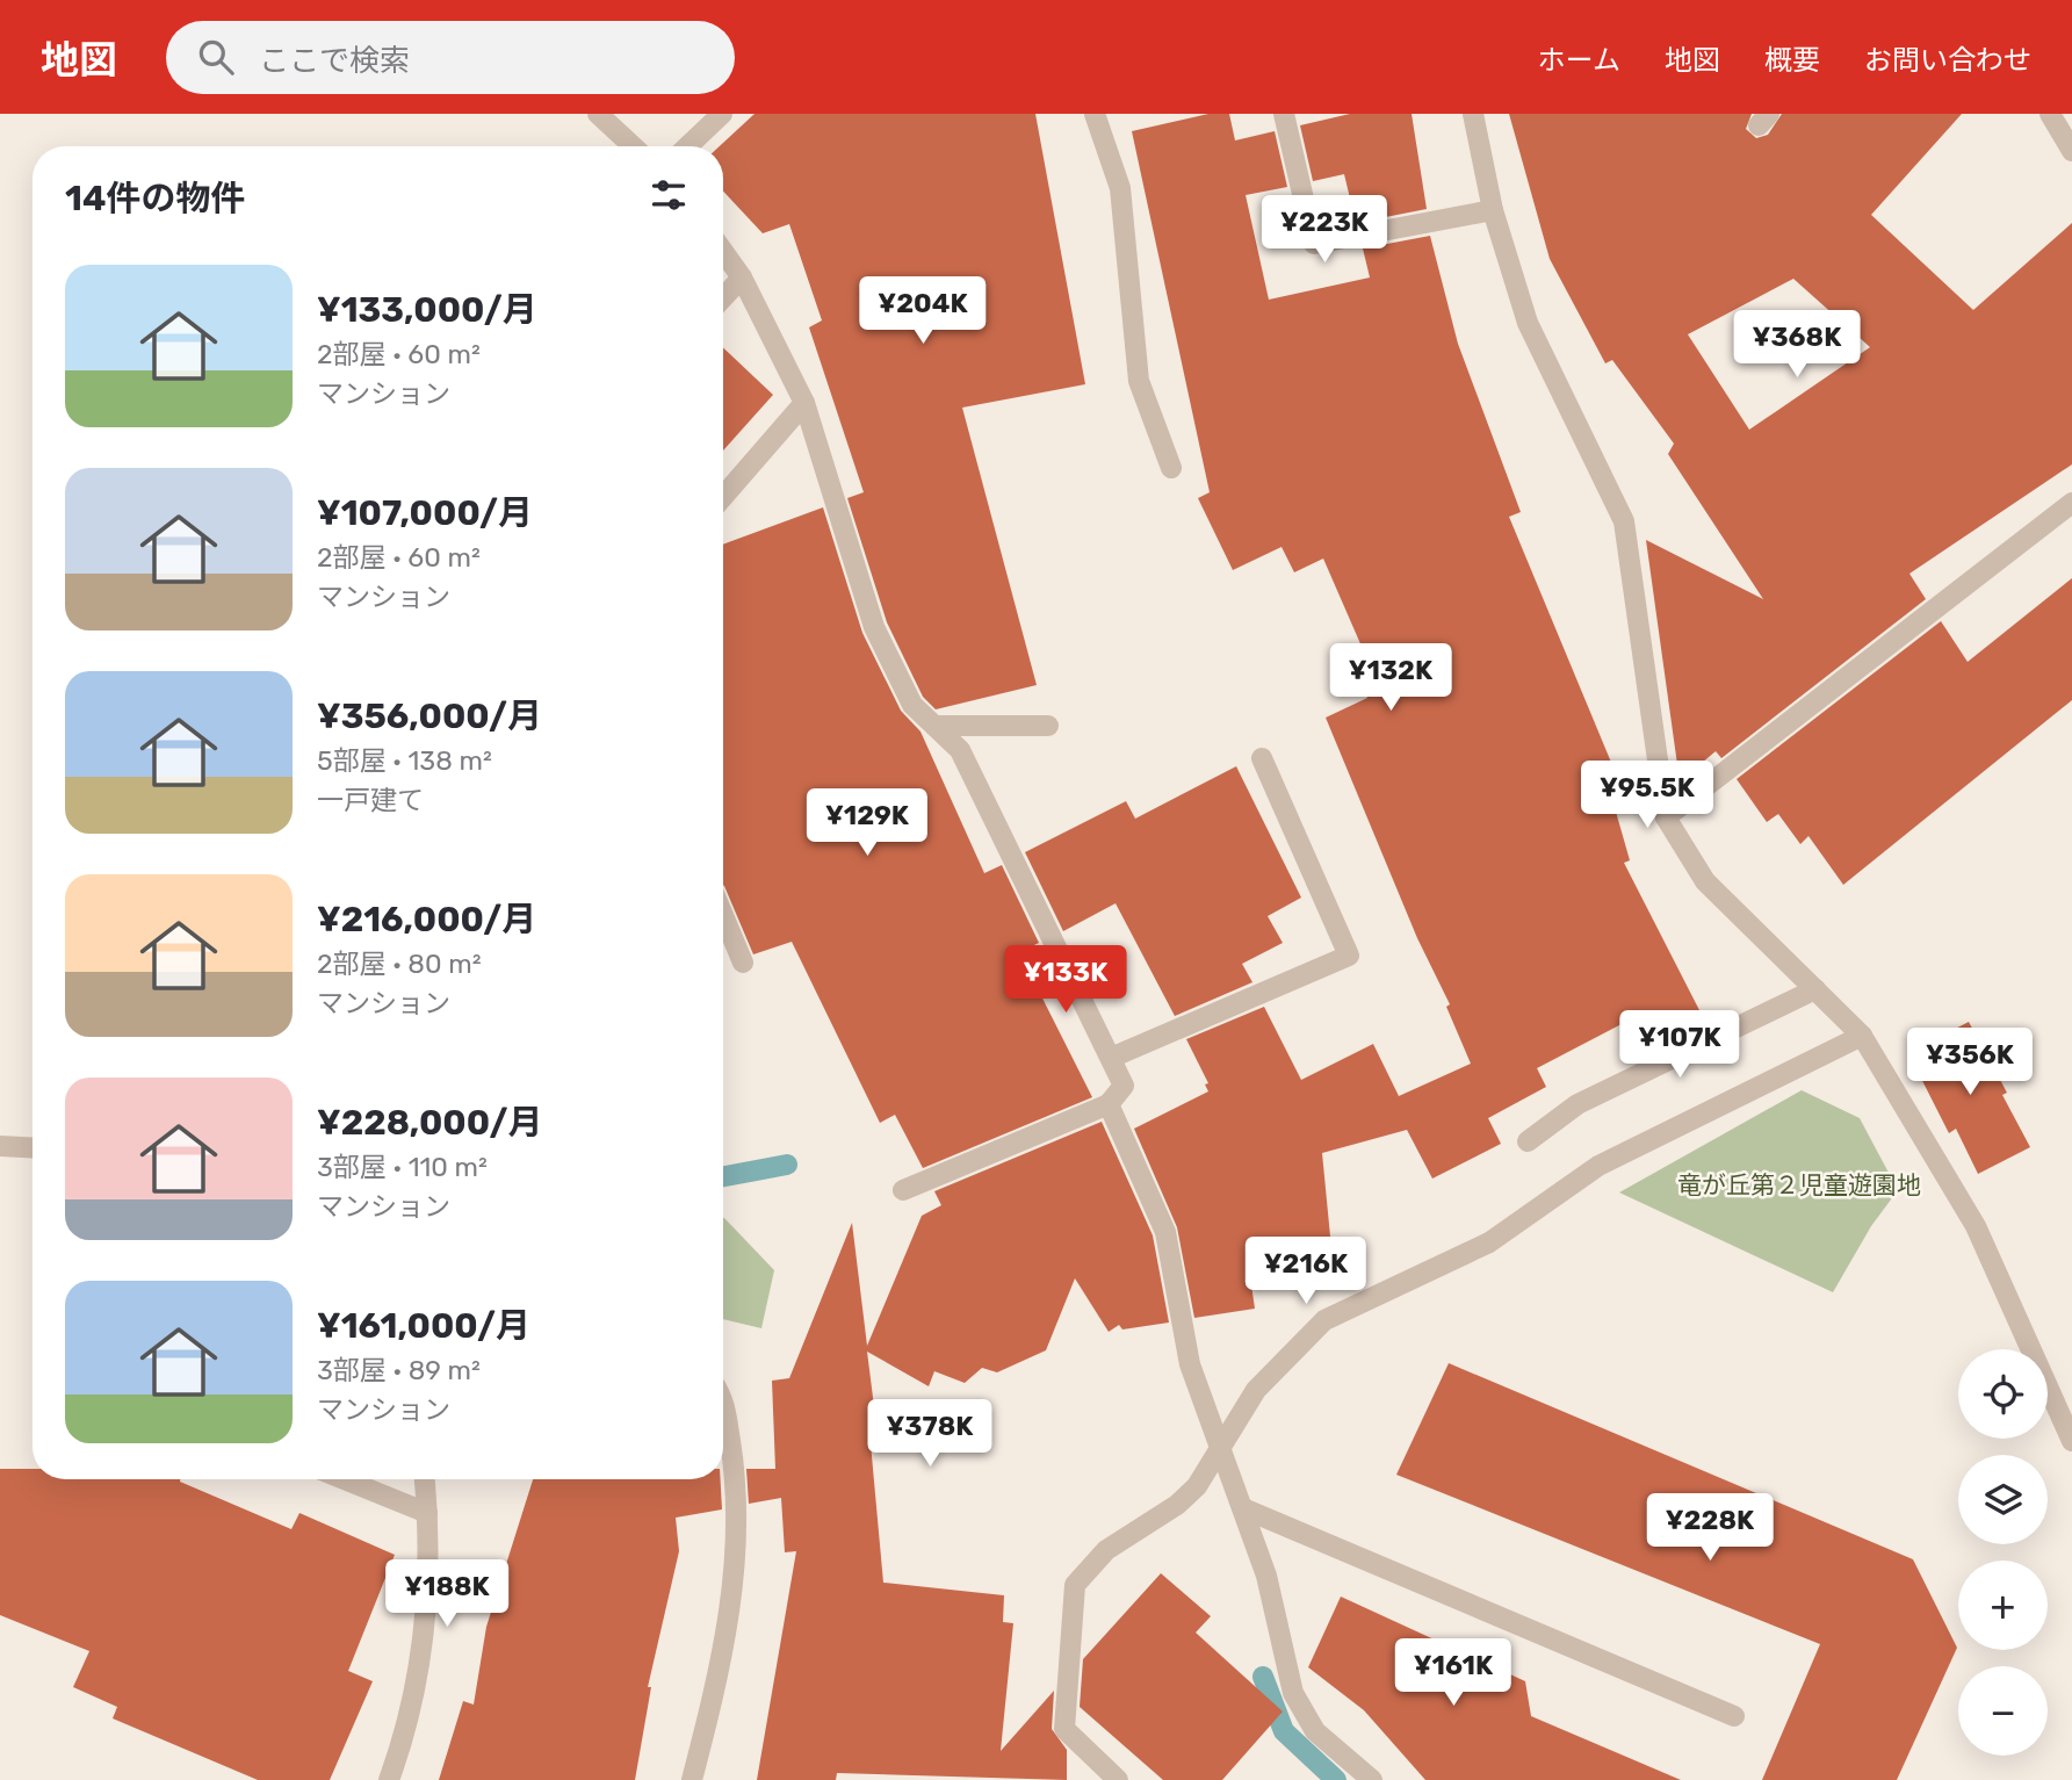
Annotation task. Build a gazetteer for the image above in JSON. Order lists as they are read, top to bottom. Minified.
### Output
{"parks":["竜が丘第２児童遊園地"],"page":{"header":"地図","search":"ここで検索","nav":["ホーム","地図","概要","お問い合わせ"],"heading":"14件の物件","price":["¥223K","¥204K","¥368K","¥132K","¥95.5K","¥129K","¥133K","¥107K","¥356K","¥216K","¥378K","¥228K","¥188K","¥161K"],"list":[{"name":"¥133,000/月","note":"2部屋 · 60 m² · マンション"},{"name":"¥107,000/月","note":"2部屋 · 60 m² · マンション"},{"name":"¥356,000/月","note":"5部屋 · 138 m² · 一戸建て"},{"name":"¥216,000/月","note":"2部屋 · 80 m² · マンション"},{"name":"¥228,000/月","note":"3部屋 · 110 m² · マンション"},{"name":"¥161,000/月","note":"3部屋 · 89 m² · マンション"}],"map_buttons":["+","−"]}}
